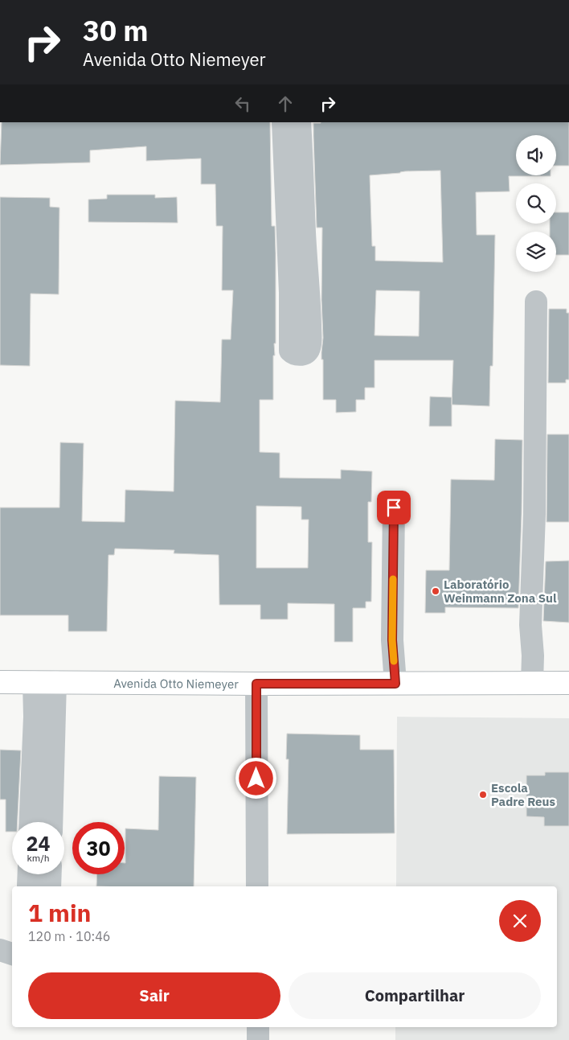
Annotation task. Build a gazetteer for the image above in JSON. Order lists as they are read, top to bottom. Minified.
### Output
{"streets":{"main road":["Avenida Otto Niemeyer"]},"places":["Laboratório Weinmann Zona Sul","Escola Padre Reus"],"page":{"turn":["30 m","Avenida Otto Niemeyer"],"speed":"24 km/h","limit":"30","heading":["1 min","120 m · 10:46"],"buttons":["Sair","Compartilhar"]}}
